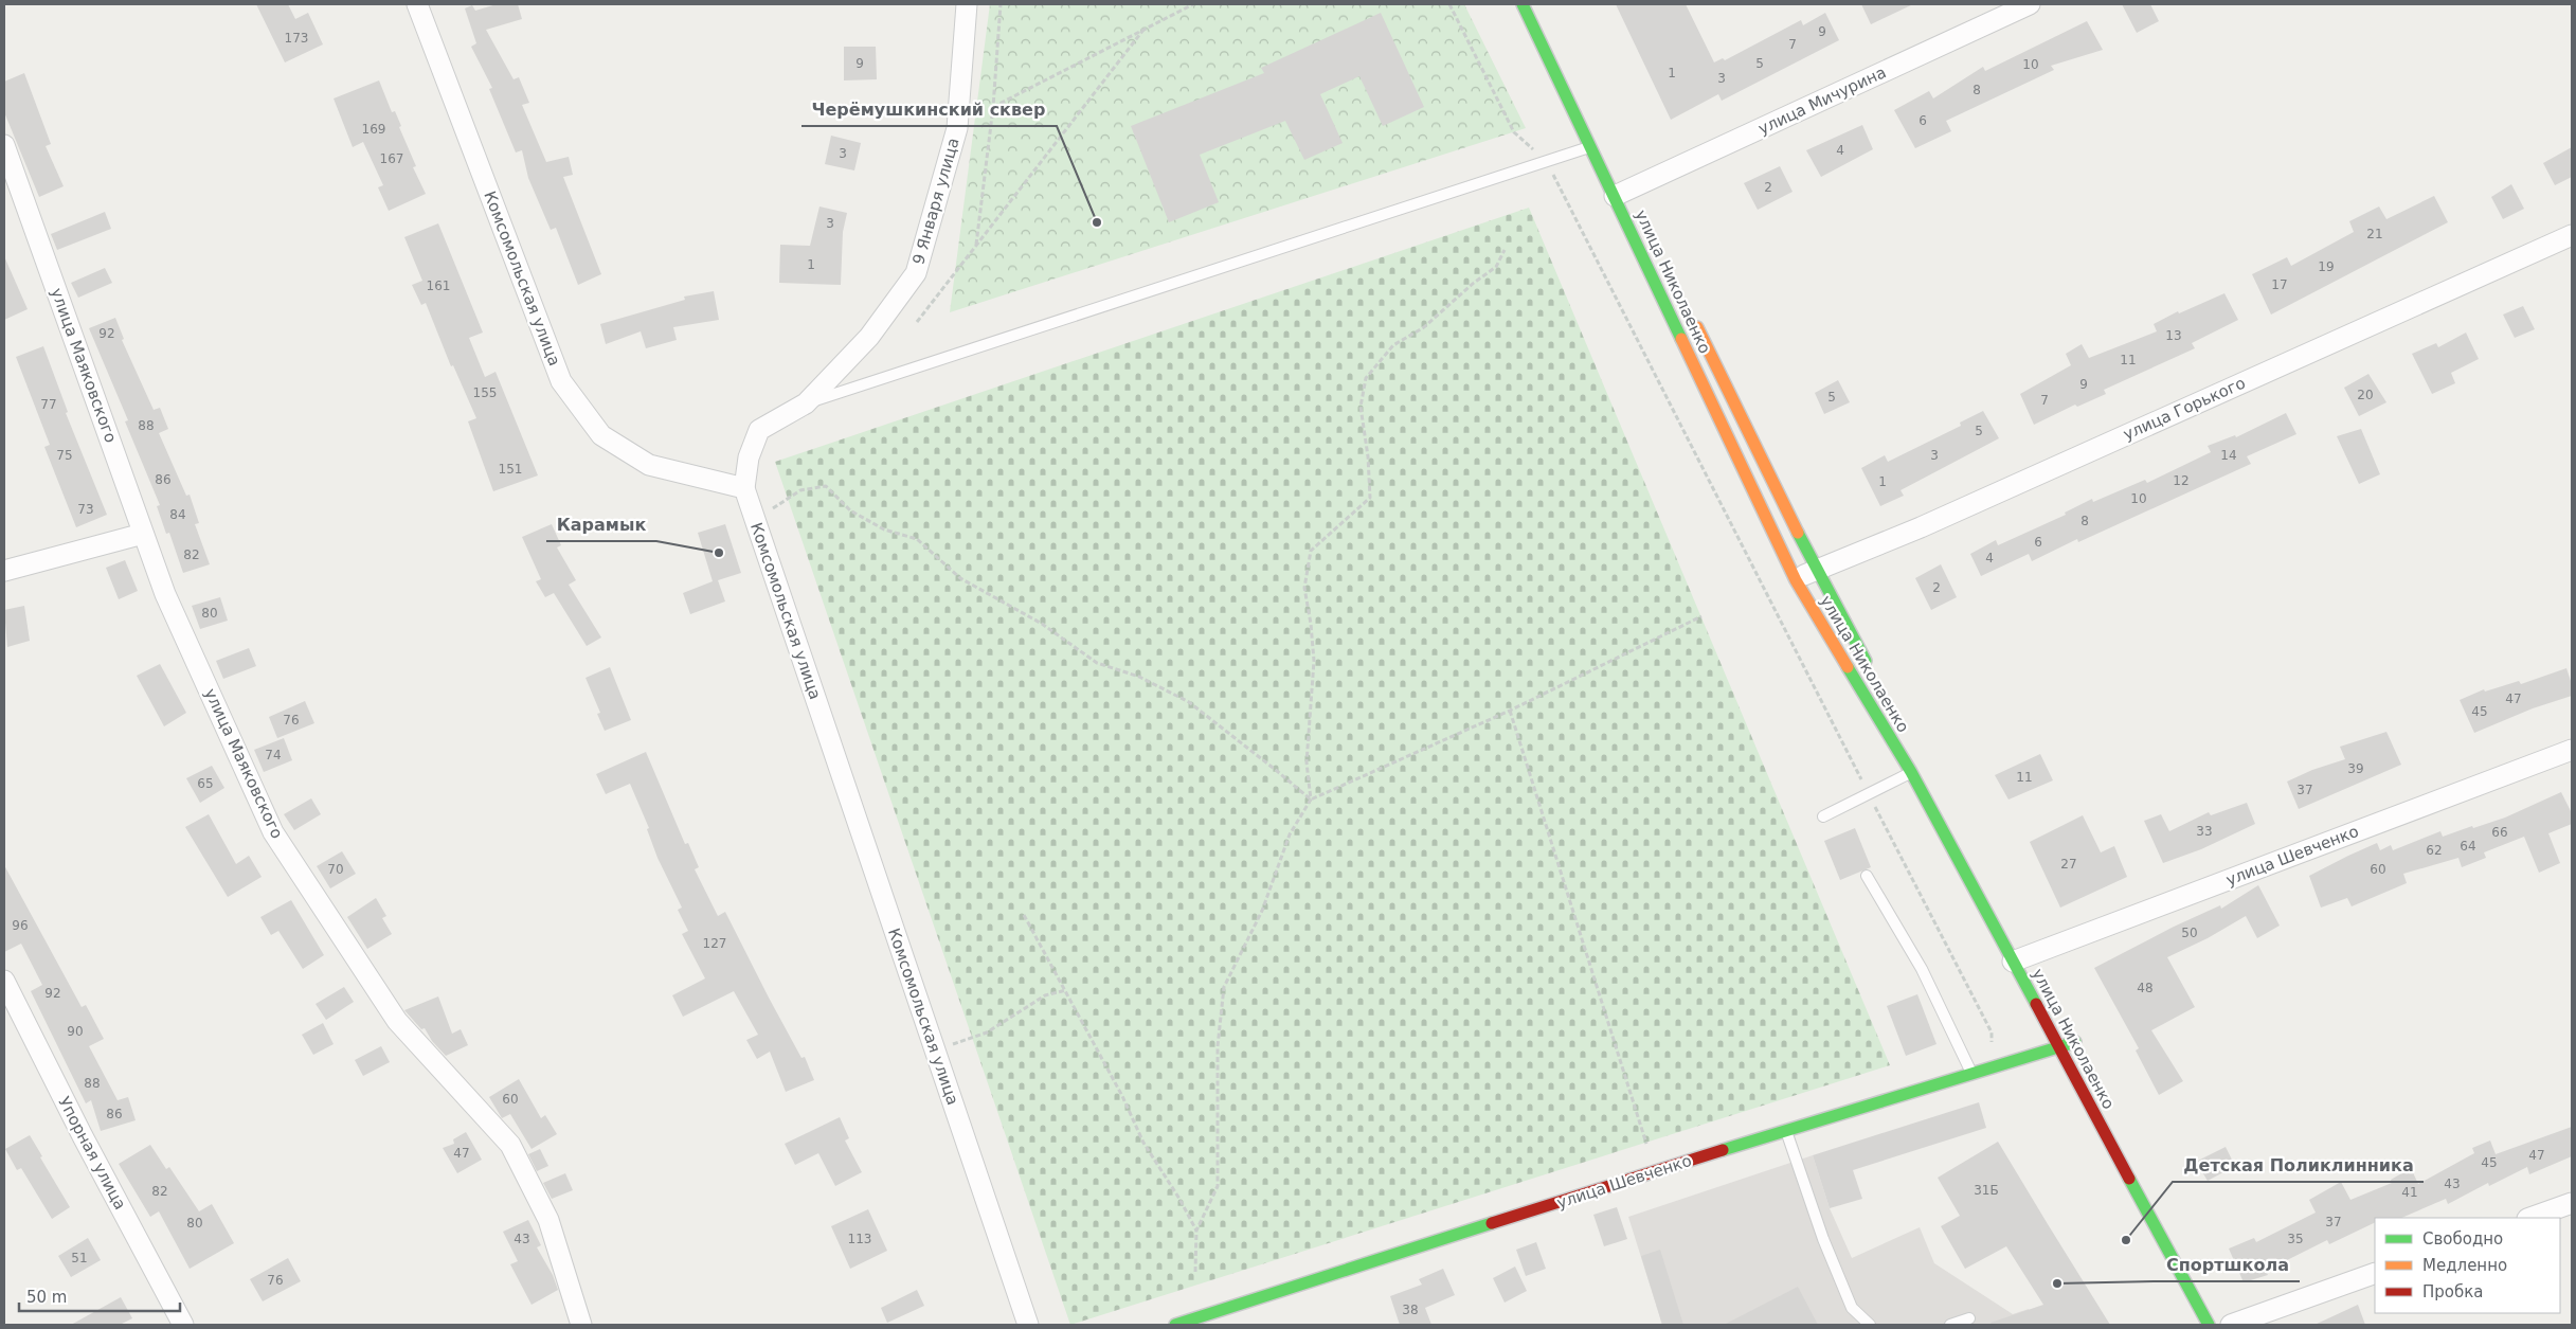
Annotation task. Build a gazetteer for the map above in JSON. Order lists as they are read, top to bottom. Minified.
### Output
{"streets":{"main road":["улица Николаенко","улица Шевченко"],"street":["улица Мичурина","9 Января улица","Комсомольская улица","улица Маяковского","улица Горького","Упорная улица"]},"crossings":[["улица Мичурина","улица Николаенко"],["9 Января улица","Комсомольская улица"],["улица Николаенко","улица Горького"],["улица Николаенко","улица Шевченко"]],"places":["Черёмушкинский сквер","Карамык","Детская Поликлинника","Спортшкола"],"house_numbers":["9","173","7","9","5","10","1","3","8","6","169","4","3","167","2","3","21","1","19","17","161","92","13","11","9","155","20","5","7","77","88","5","75","3","14","151","86","12","1","10","73","84","8","6","82","4","2","80","47","45","76","74","39","11","65","37","33","66","64","62","27","70","60","96","50","127","48","92","90","88","60","86","47","47","45","43","31Б","82","41","37","80","43","113","35","51","76","38"],"legend":["Свободно","Медленно","Пробка"],"scale_bar":"50 m"}
